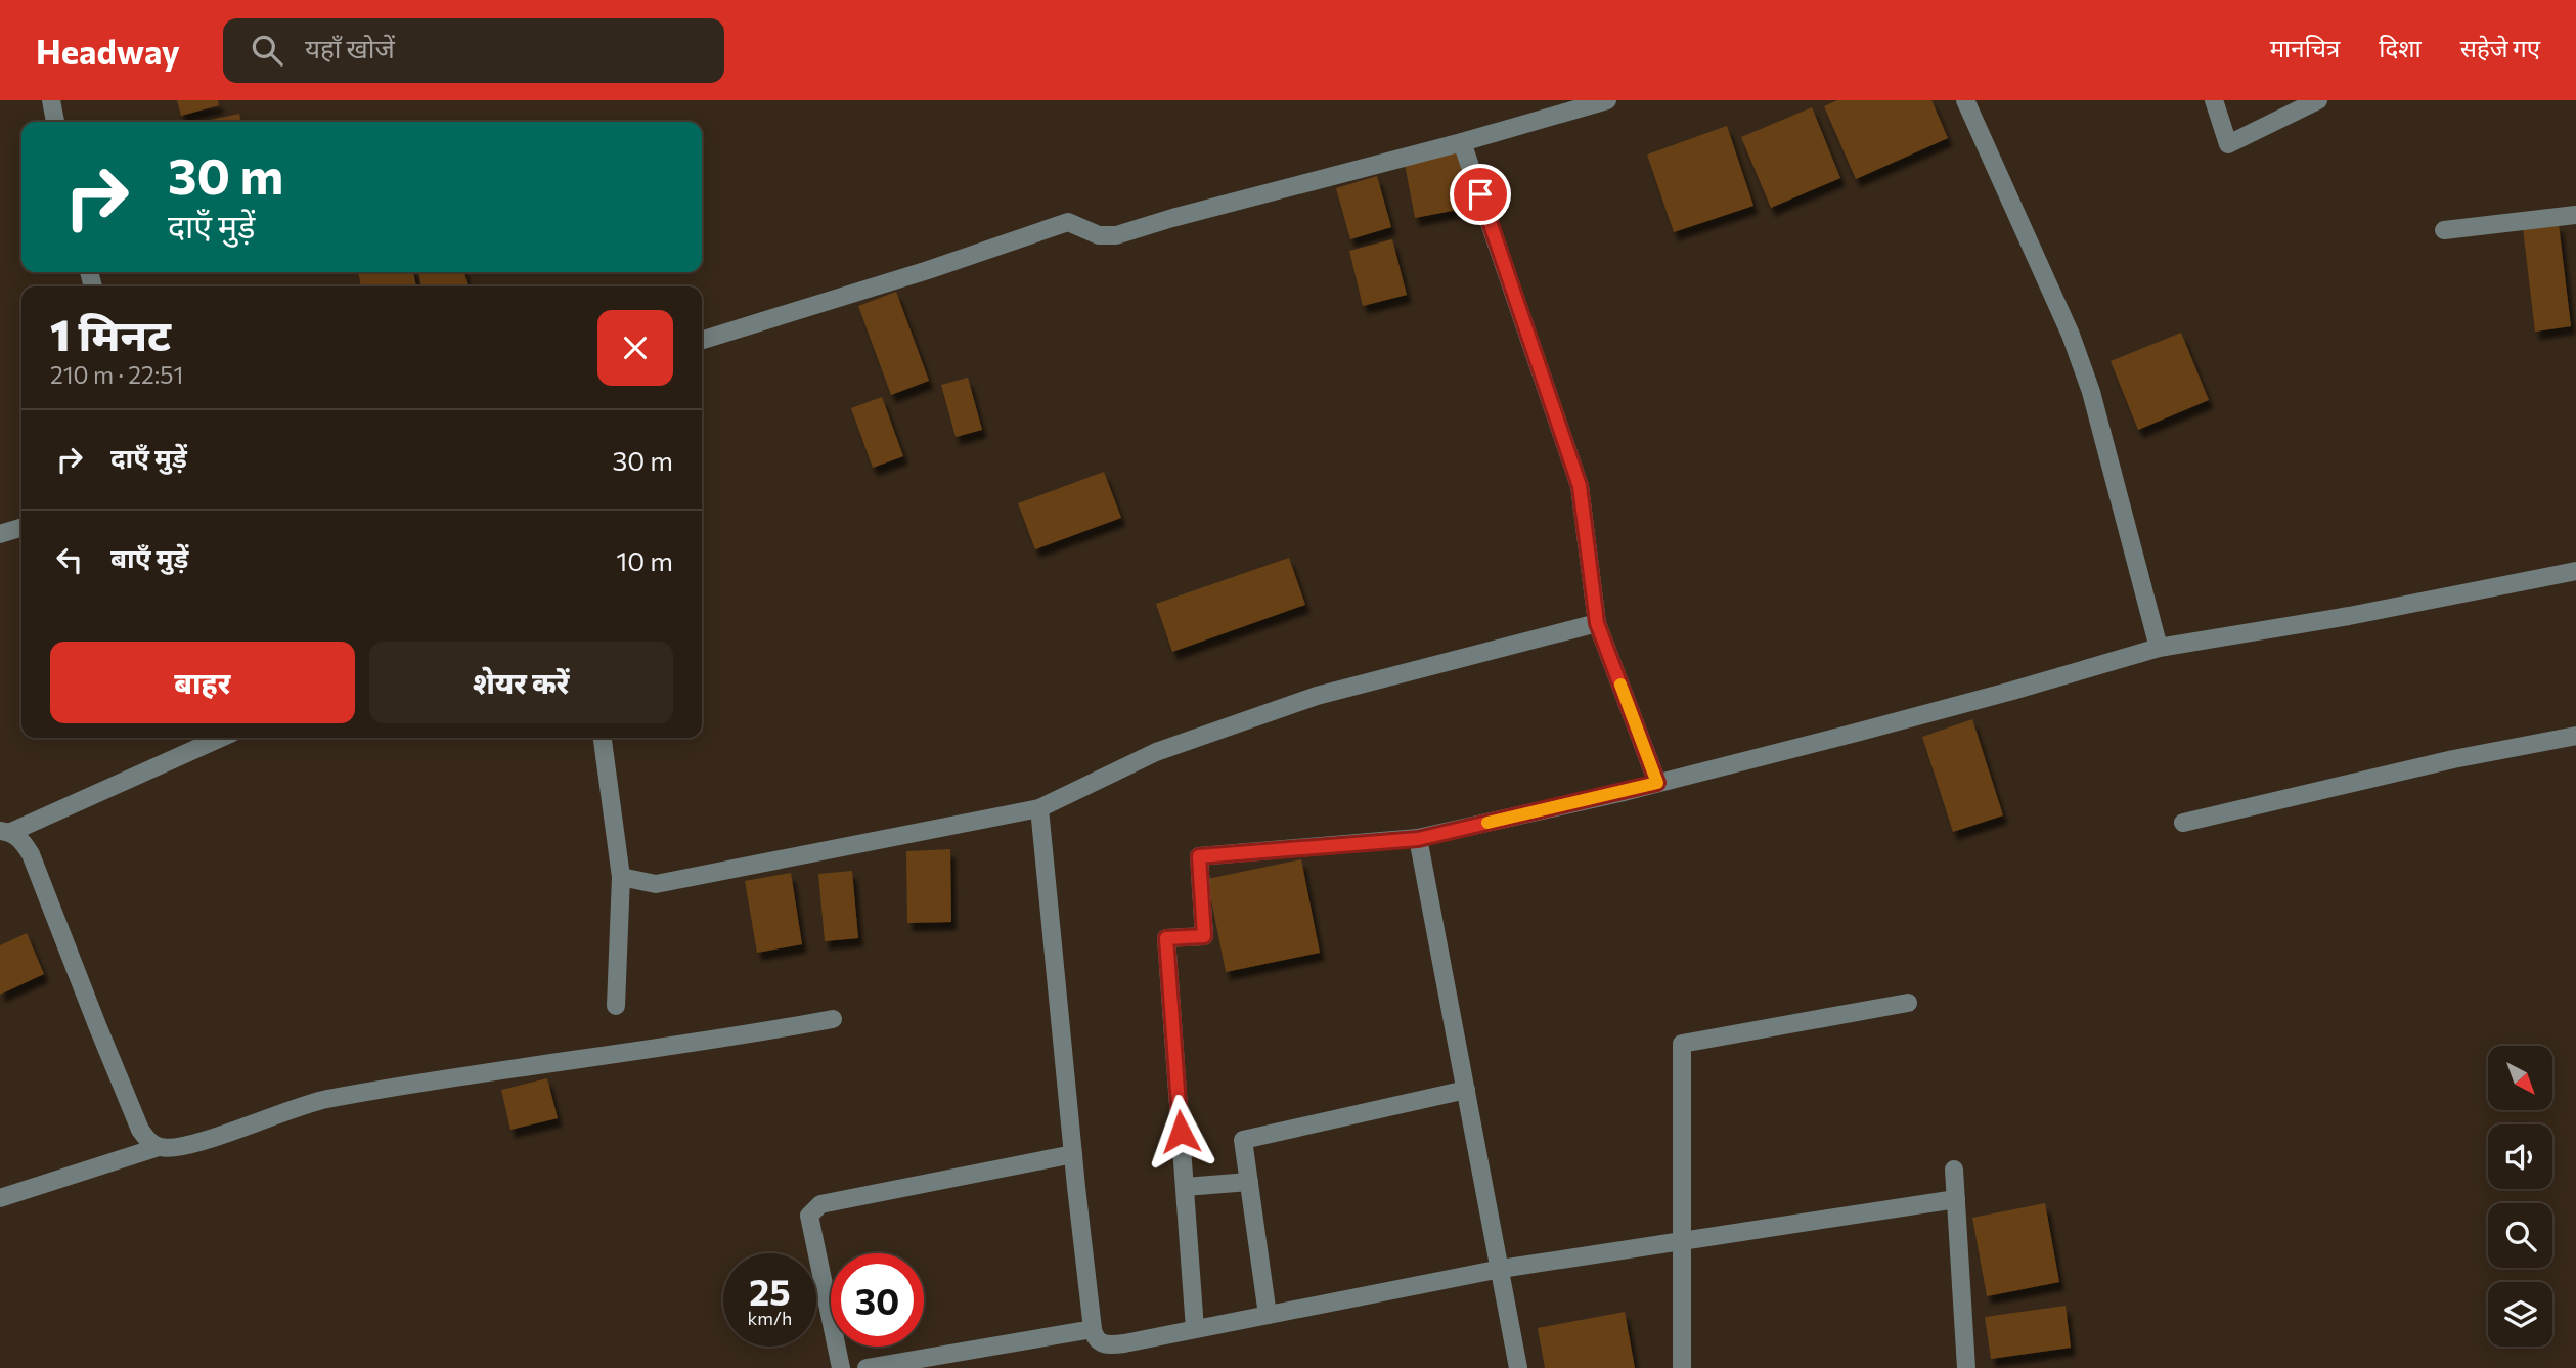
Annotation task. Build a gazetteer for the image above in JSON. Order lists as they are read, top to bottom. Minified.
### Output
{"north":"bottom right","page":{"header":"Headway","search":"यहाँ खोजें","nav":["मानचित्र","दिशा","सहेजे गए"],"turn":["30 m","दाएँ मुड़ें"],"heading":["1 मिनट","210 m · 22:51"],"list":[{"name":"दाएँ मुड़ें","value":"30 m"},{"name":"बाएँ मुड़ें","value":"10 m"}],"buttons":["बाहर","शेयर करें"],"speed":"25 km/h","limit":"30"}}
